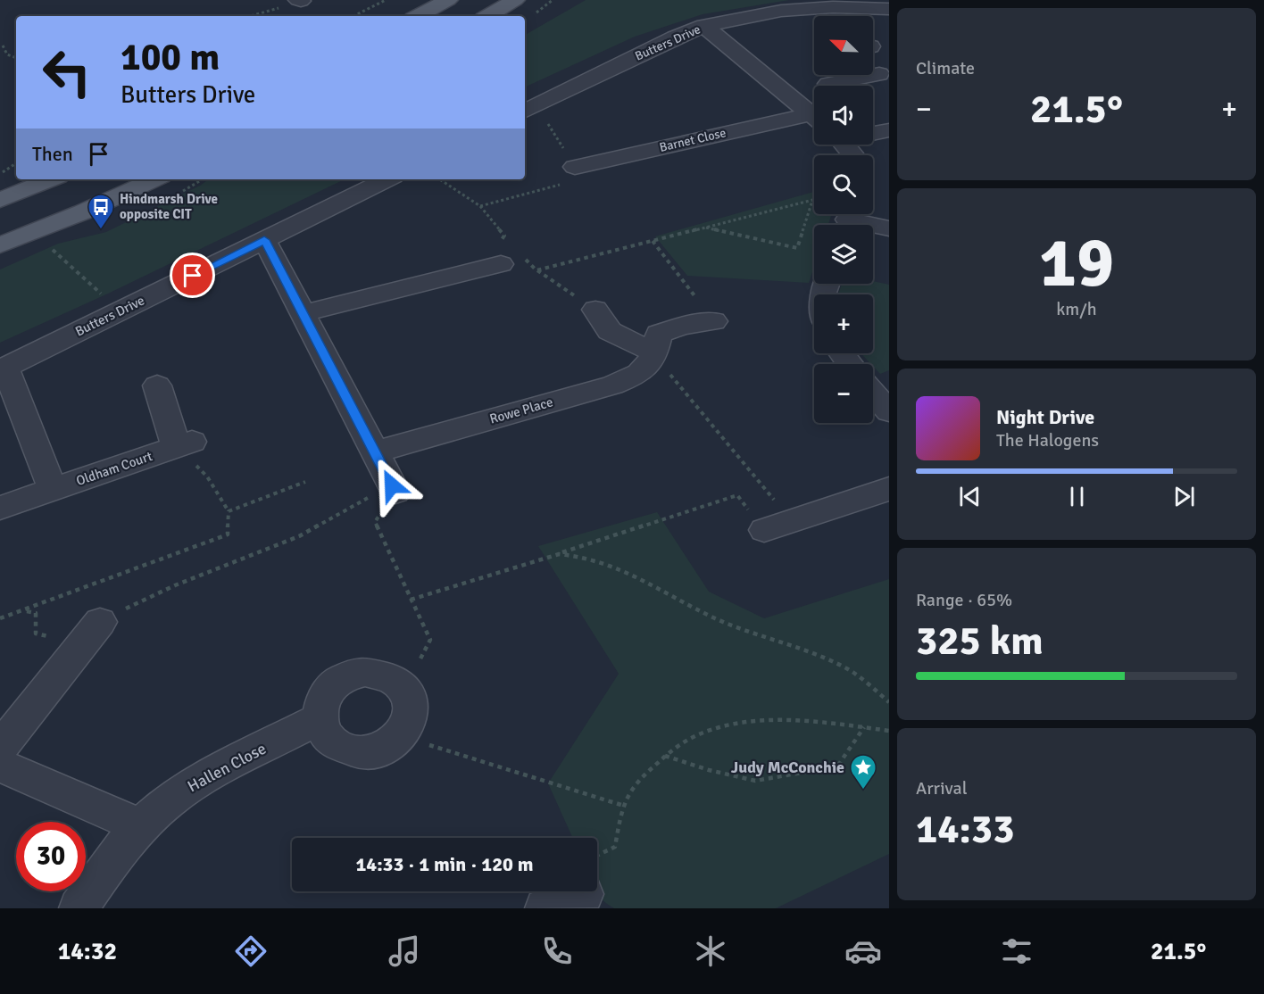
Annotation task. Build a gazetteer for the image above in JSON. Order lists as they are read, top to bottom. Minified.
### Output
{"streets":{"street":["Butters Drive","Barnet Close","Rowe Place","Oldham Court","Hallen Close"]},"crossings":[["Butters Drive","Barnet Close"]],"places":{"bus stop":["Hindmarsh Drive opposite CIT"],"place":["Judy McConchie"]},"north":"top left","page":{"tile":["Climate",["19","km/h"],["Range · 65%","325 km"],["Arrival","14:33"]],"map_buttons":["+","−"],"turn":["100 m","Butters Drive"],"heat":["−","21.5°","+"],"then":"Then","song":["Night Drive","The Halogens"],"limit":"30","trip":"14:33 · 1 min · 120 m","tabs":["14:32","21.5°"]}}
